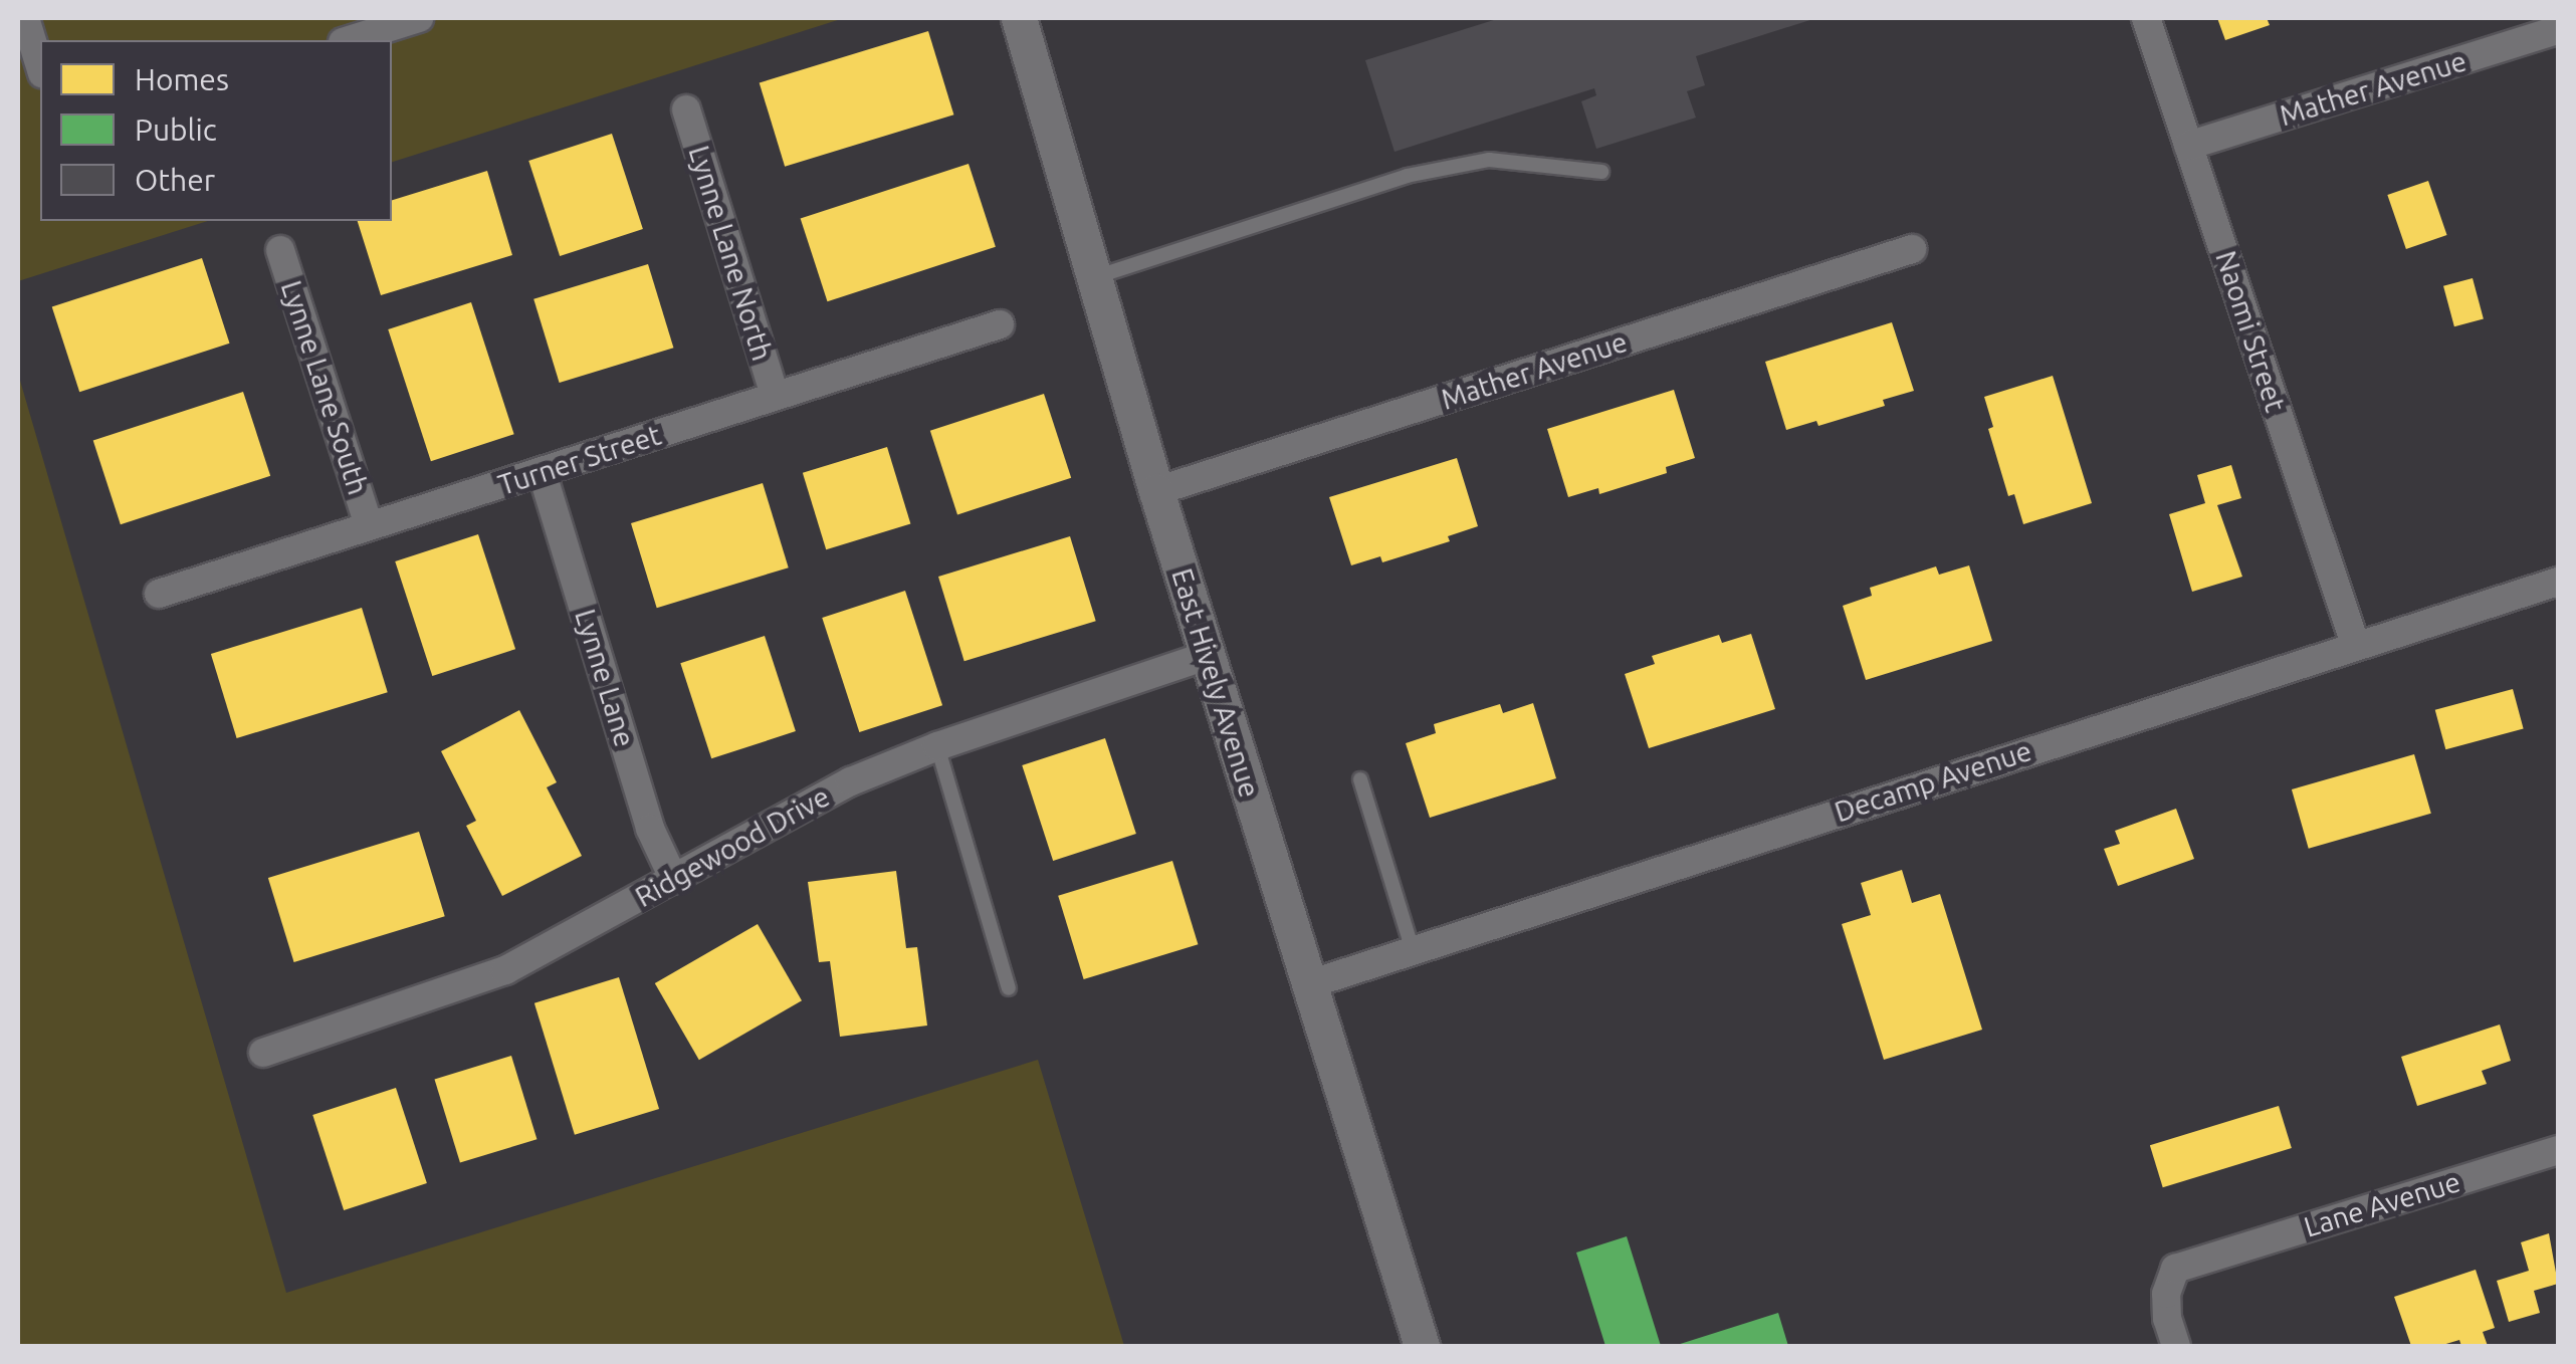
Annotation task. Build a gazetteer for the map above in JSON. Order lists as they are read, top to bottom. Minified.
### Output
{"streets":{"street":["Mather Avenue","Lynne Lane North","Naomi Street","Lynne Lane South","Turner Street","Lynne Lane","East Hively Avenue","Decamp Avenue","Ridgewood Drive","Lane Avenue"]},"crossings":[["Mather Avenue","Naomi Street"],["Mather Avenue","East Hively Avenue"],["Lynne Lane North","Turner Street"],["Naomi Street","Decamp Avenue"],["Lynne Lane South","Turner Street"],["Turner Street","Lynne Lane"],["Lynne Lane","Ridgewood Drive"],["East Hively Avenue","Decamp Avenue"],["East Hively Avenue","Ridgewood Drive"]],"legend":["Homes","Public","Other"]}
